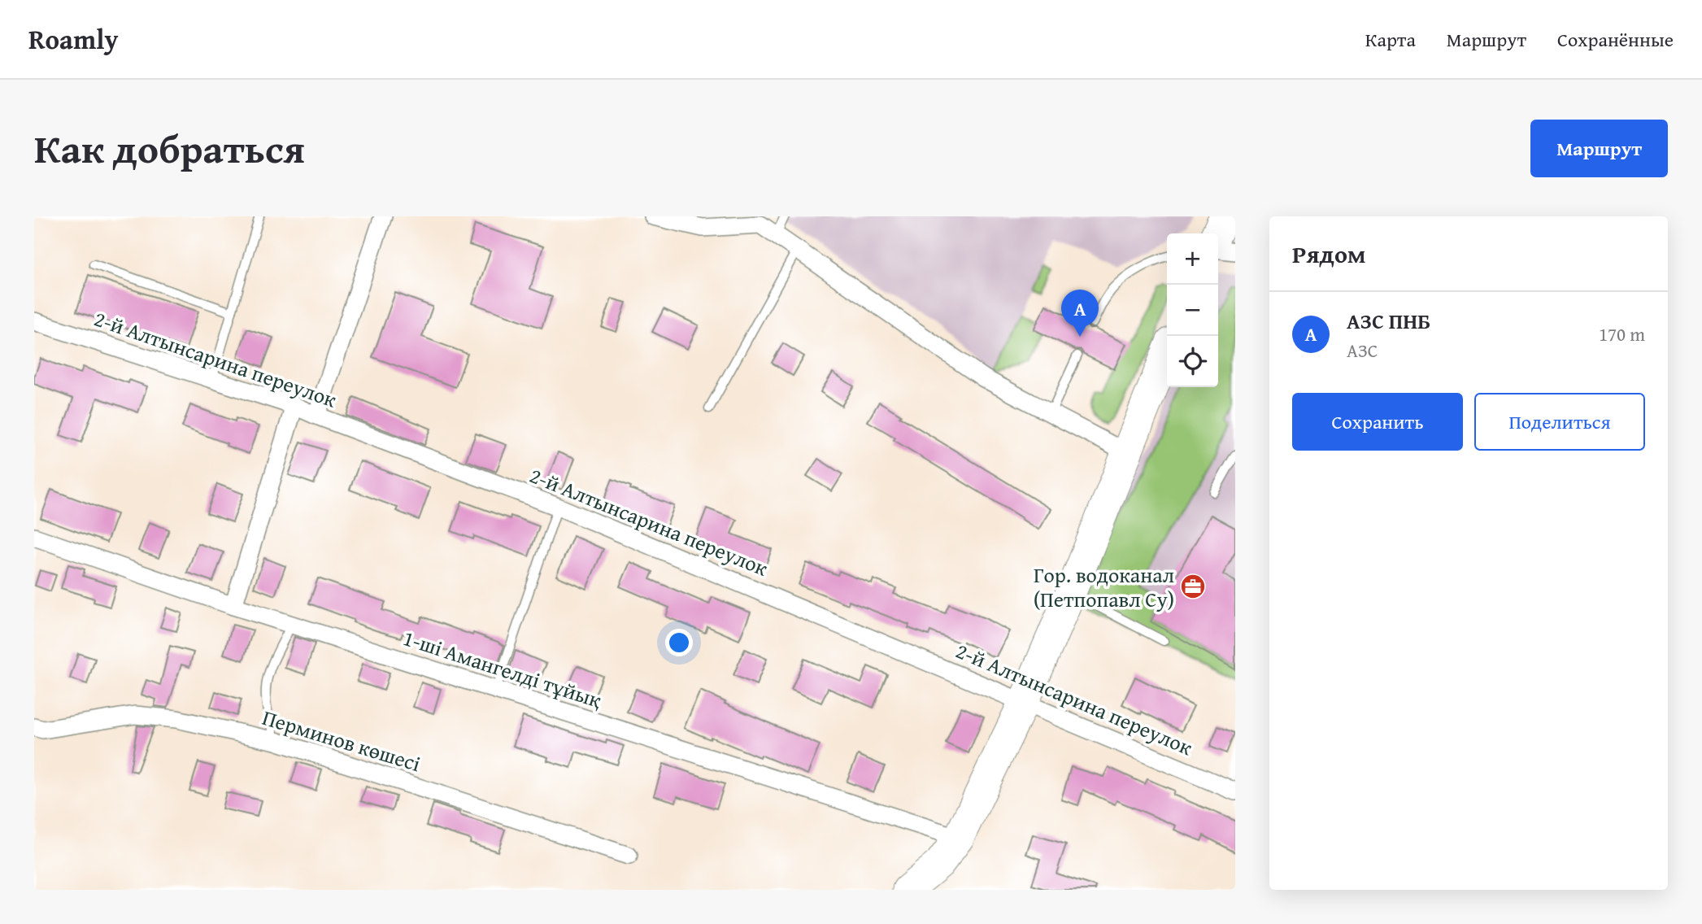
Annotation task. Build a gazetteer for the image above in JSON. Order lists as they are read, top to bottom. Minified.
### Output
{"streets":{"street":["2-й Алтынсарина переулок","1-ші Амангелді тұйық","Перминов көшесі"]},"places":{"office":["Гор. водоканал (Петпопавл Су)"]},"page":{"header":"Roamly","nav":["Карта","Маршрут","Сохранённые"],"title":"Как добраться","buttons":["Маршрут",["Сохранить","Поделиться"]],"heading":"Рядом","map_buttons":["+","−"],"pins":"A","list":[{"mark":"A","name":"АЗС ПНБ","note":"АЗС","value":"170 m"}]}}
